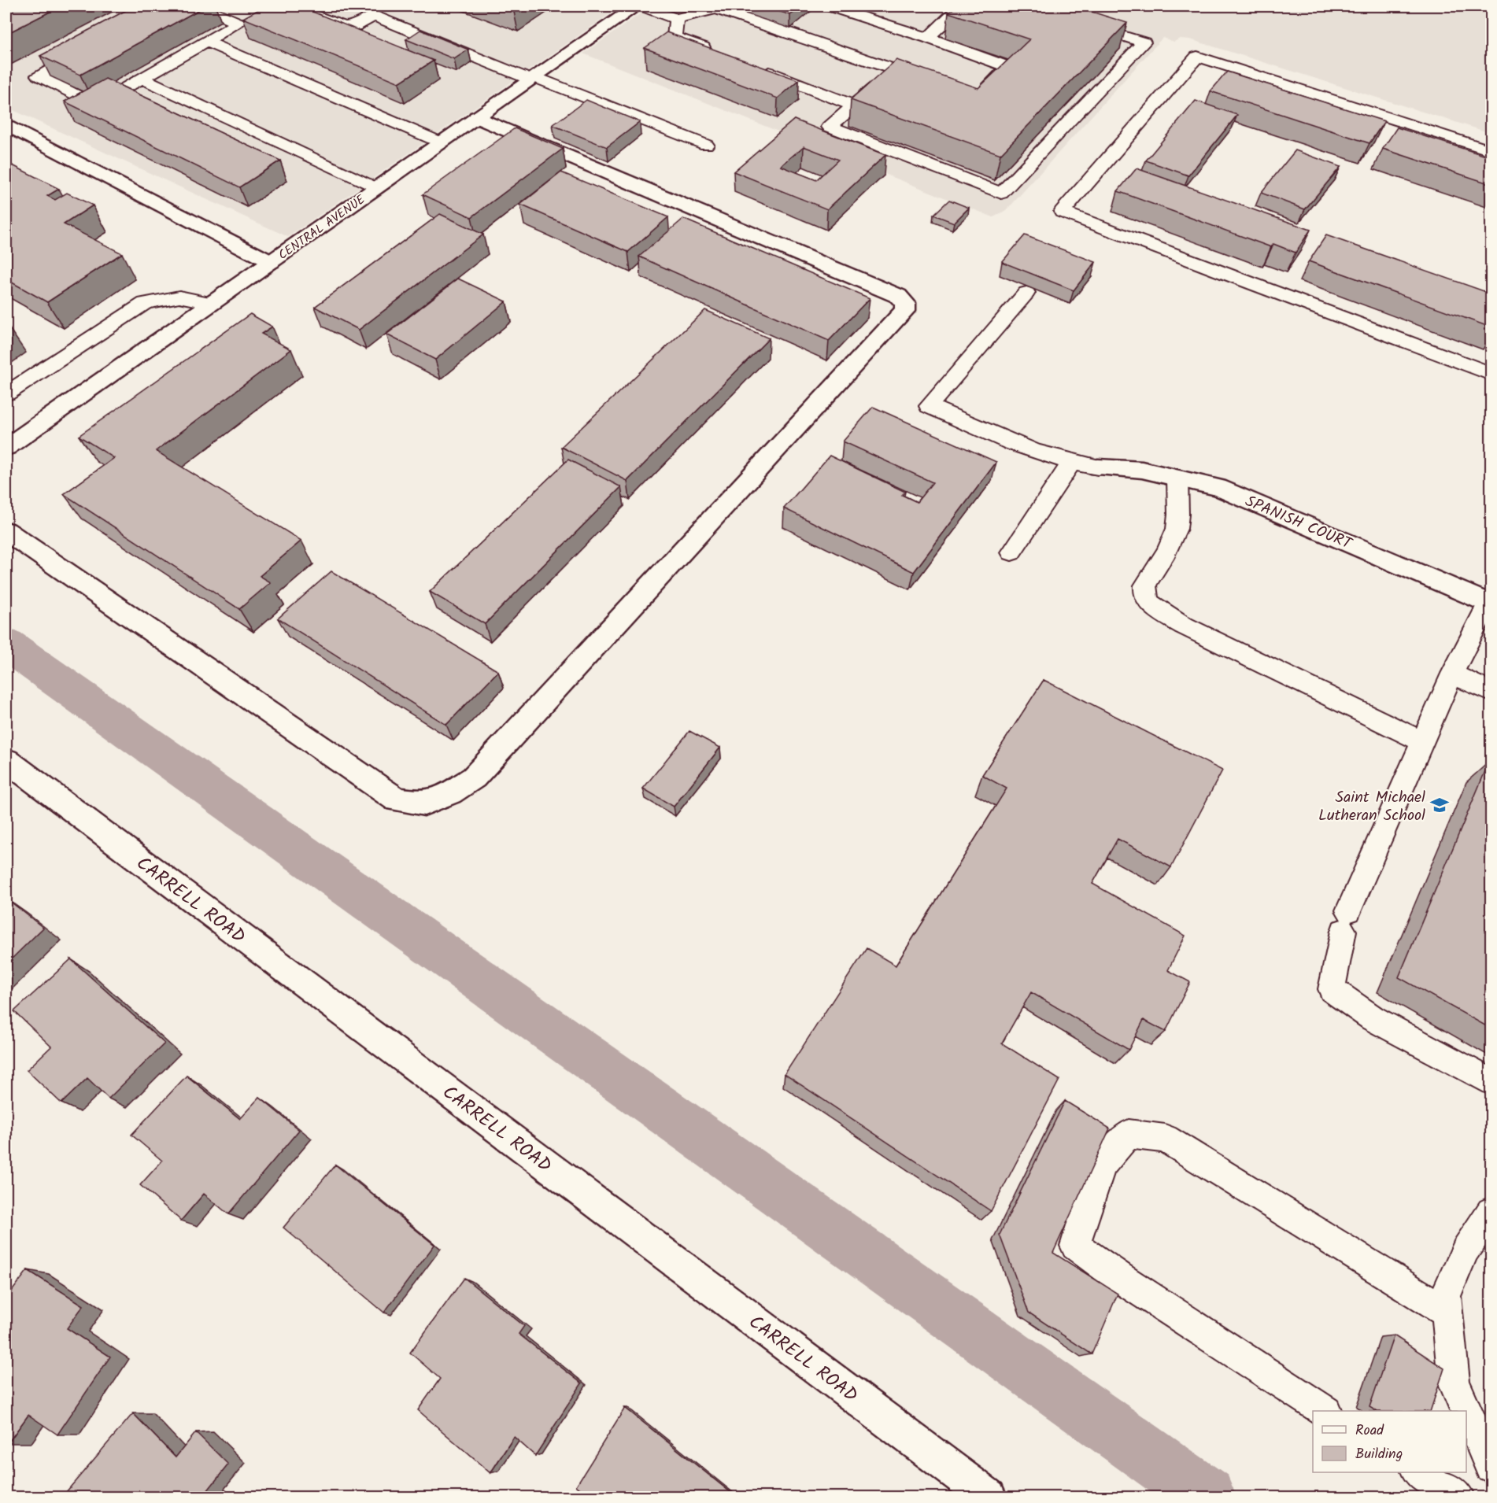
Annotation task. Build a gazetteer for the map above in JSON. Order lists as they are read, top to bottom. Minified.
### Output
{"streets":{"street":["CENTRAL AVENUE","SPANISH COURT","CARRELL ROAD"]},"places":{"school or university":["Saint Michael Lutheran School"]},"legend":["Road","Building"]}
